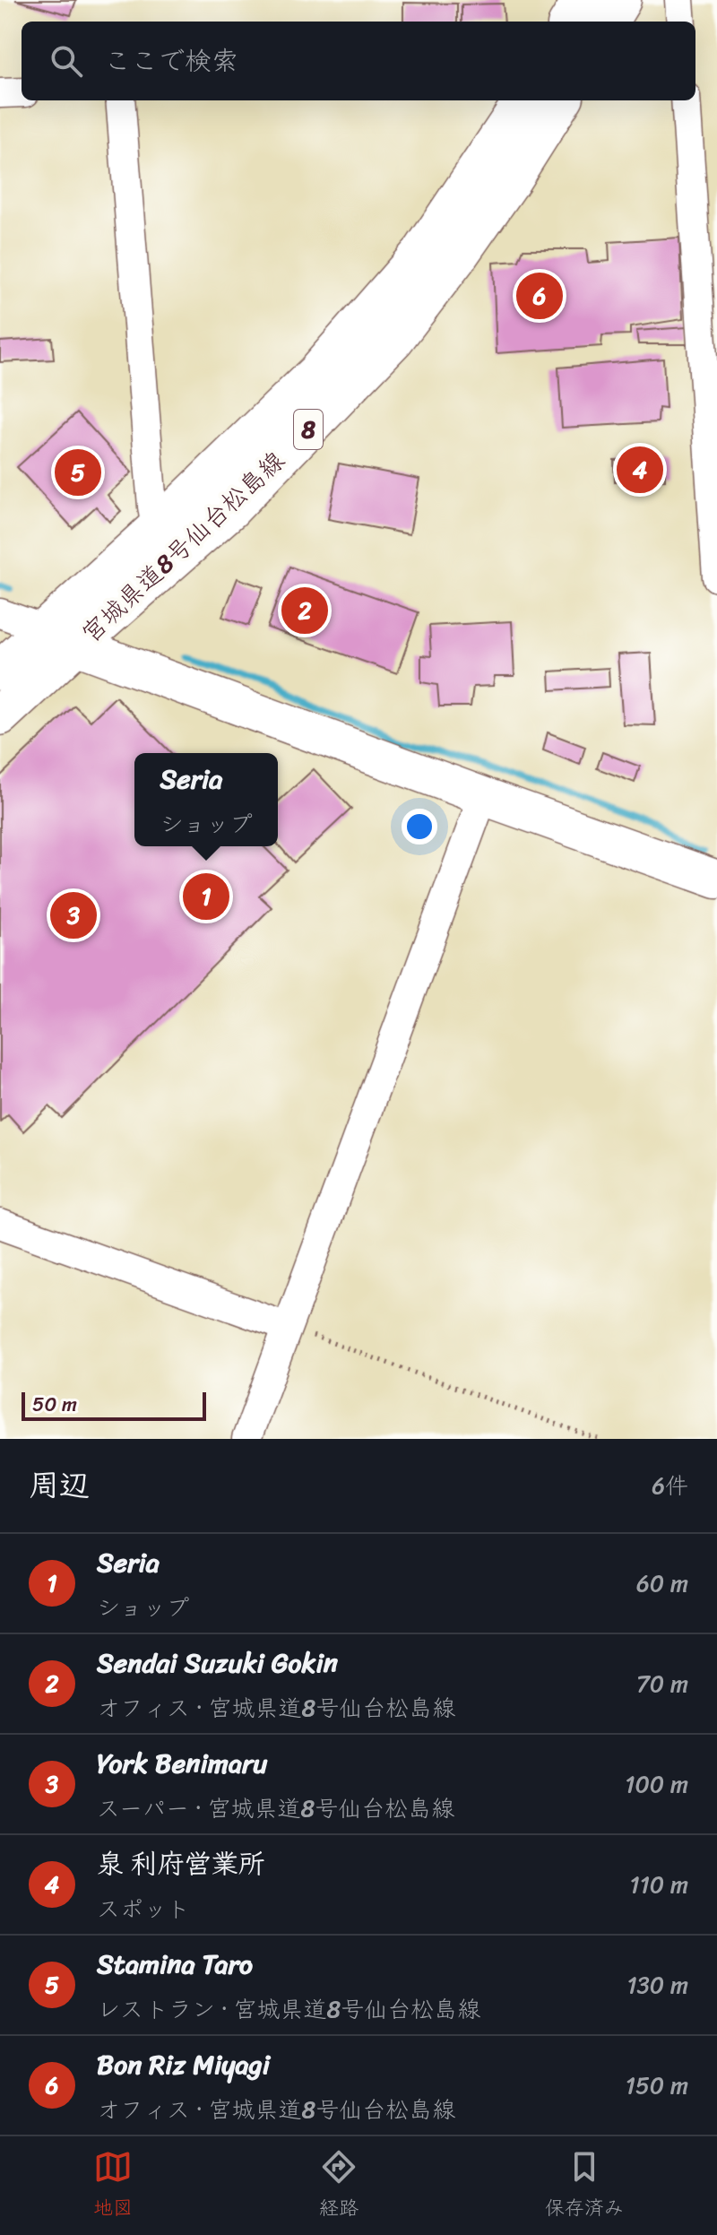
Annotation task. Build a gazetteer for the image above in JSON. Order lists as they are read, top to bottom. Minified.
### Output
{"streets":{"main road":["8","宮城県道8号仙台松島線"]},"scale_bar":"50 m","page":{"search":"ここで検索","pins":["6","4","5","2","1","3"],"popup":["Seria","ショップ"],"scale":"50 m","heading":["周辺","6件"],"list":[{"mark":"1","name":"Seria","note":"ショップ","value":"60 m"},{"mark":"2","name":"Sendai Suzuki Gokin","note":"オフィス · 宮城県道8号仙台松島線","value":"70 m"},{"mark":"3","name":"York Benimaru","note":"スーパー · 宮城県道8号仙台松島線","value":"100 m"},{"mark":"4","name":"泉 利府営業所","note":"スポット","value":"110 m"},{"mark":"5","name":"Stamina Taro","note":"レストラン · 宮城県道8号仙台松島線","value":"130 m"},{"mark":"6","name":"Bon Riz Miyagi","note":"オフィス · 宮城県道8号仙台松島線","value":"150 m"}],"nav":["地図","経路","保存済み"]}}
